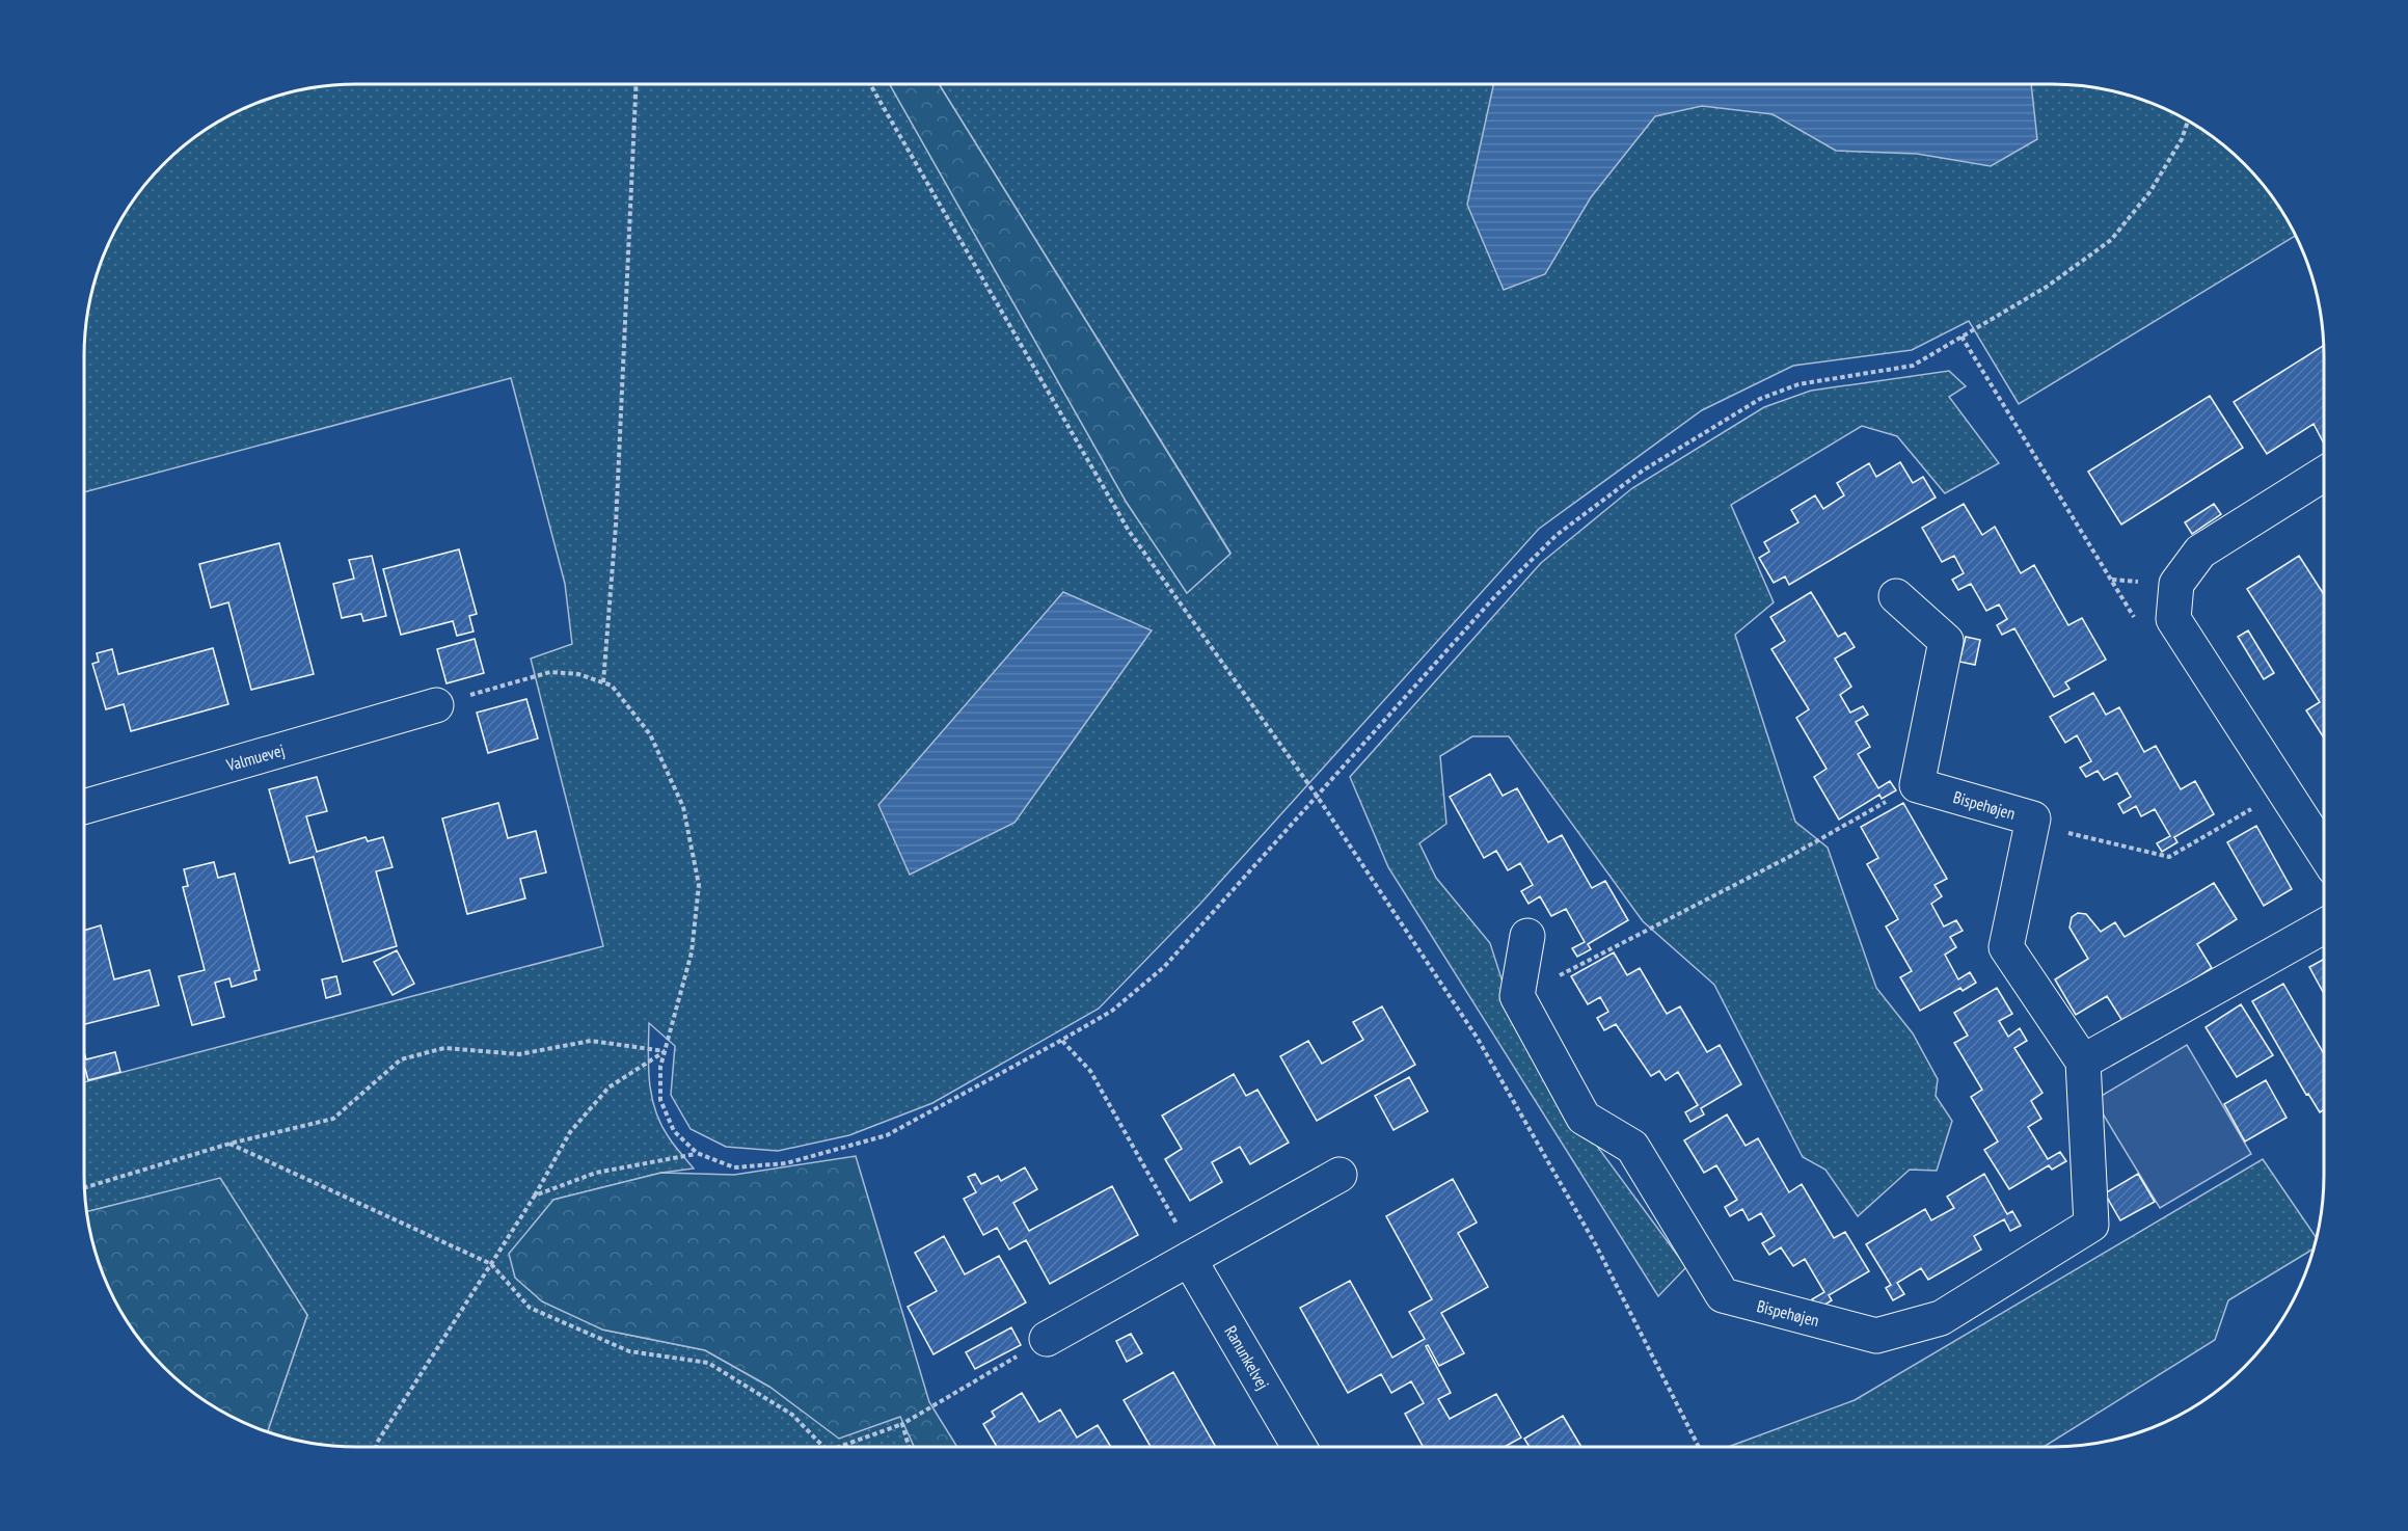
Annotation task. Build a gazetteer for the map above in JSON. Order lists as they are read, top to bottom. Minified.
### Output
{"streets":{"street":["Valmuevej","Bispehøjen","Ranunkelvej"]}}
